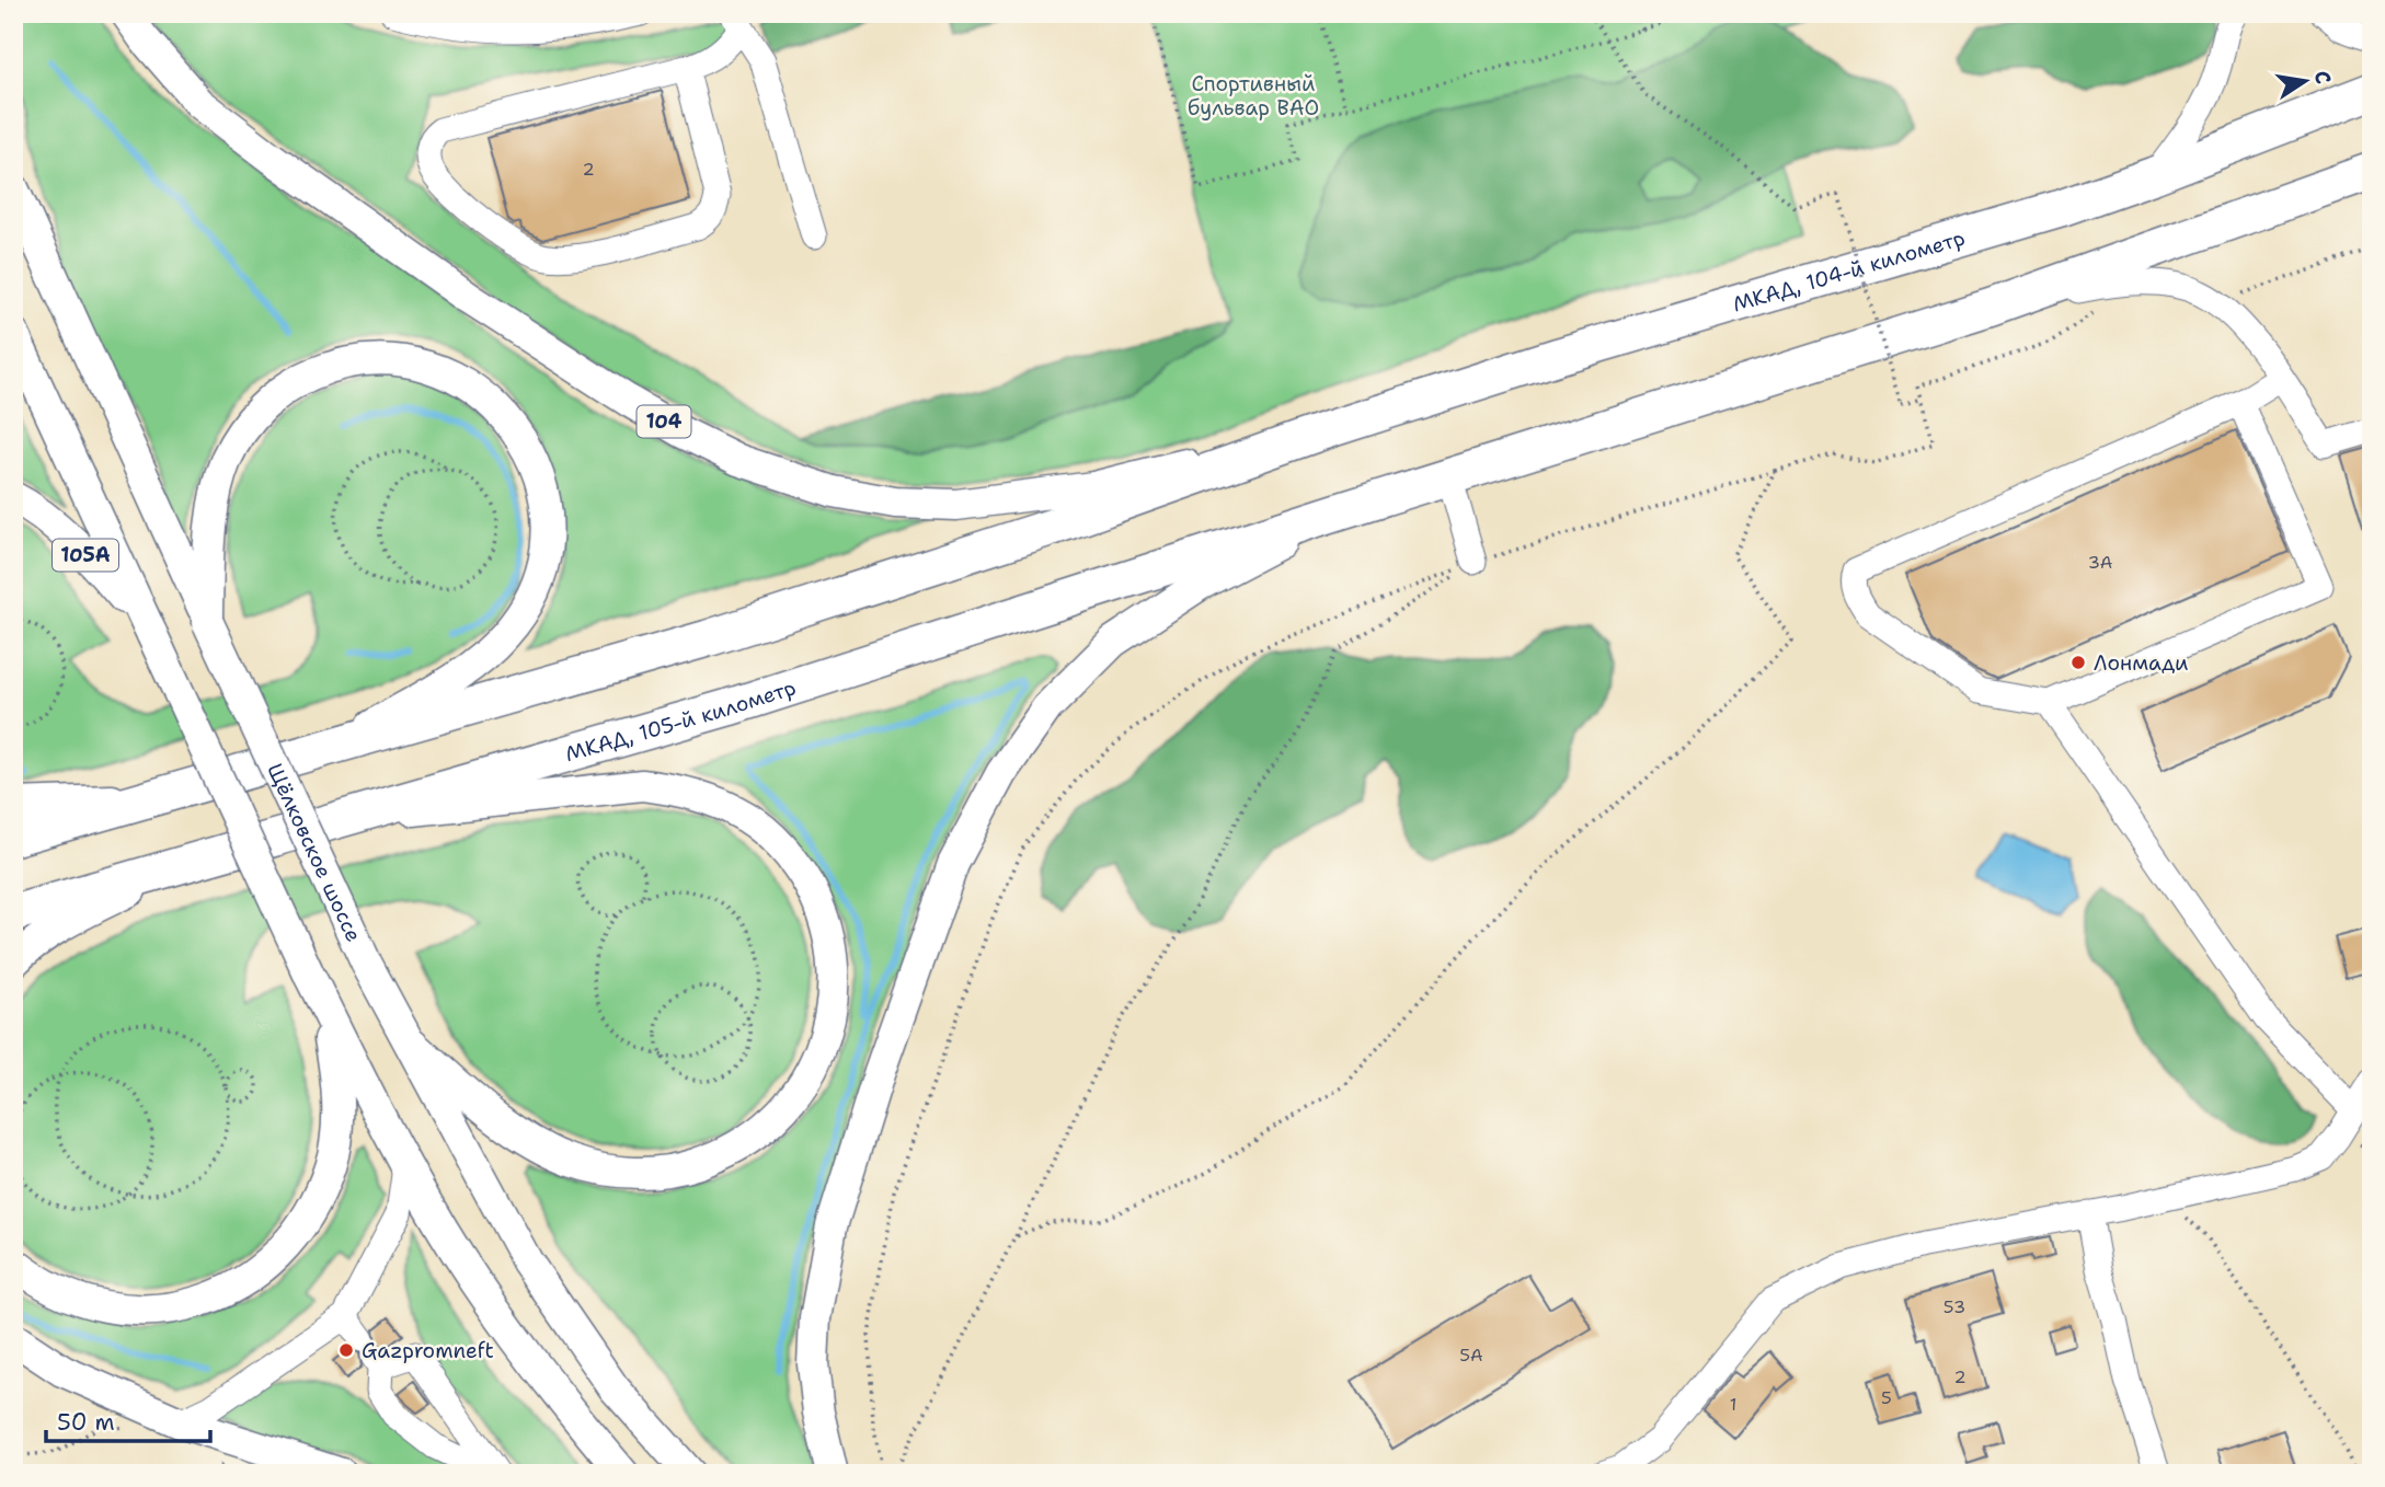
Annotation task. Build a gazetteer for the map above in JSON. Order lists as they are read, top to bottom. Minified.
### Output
{"streets":{"highway":["МКАД, 104-й километр","МКАД, 105-й километр"],"main road":["104","105A","Щёлковское шоссе"]},"crossings":[["МКАД, 104-й километр","104"]],"parks":["Спортивный бульвар ВАО"],"places":["Лонмади","Gazpromneft"],"house_numbers":["2","3A","53","5A","2","5","1"],"scale_bar":"50 m","north":"right"}
